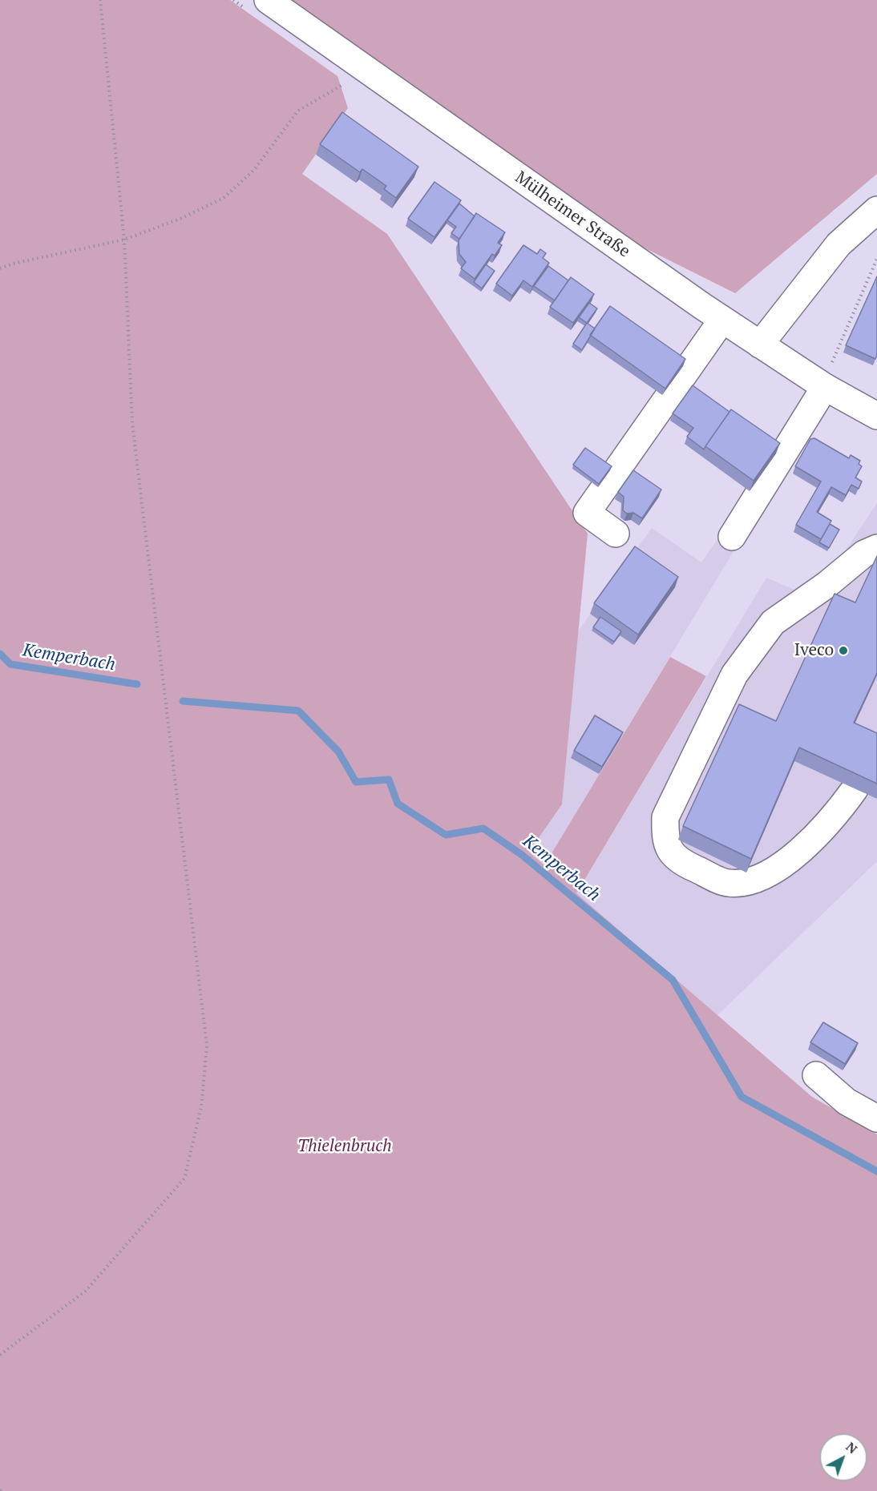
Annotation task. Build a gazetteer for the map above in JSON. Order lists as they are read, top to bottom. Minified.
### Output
{"streets":{"main road":["Mülheimer Straße"]},"water":["Kemperbach"],"parks":["Thielenbruch"],"places":["Iveco"],"north":"top right"}
